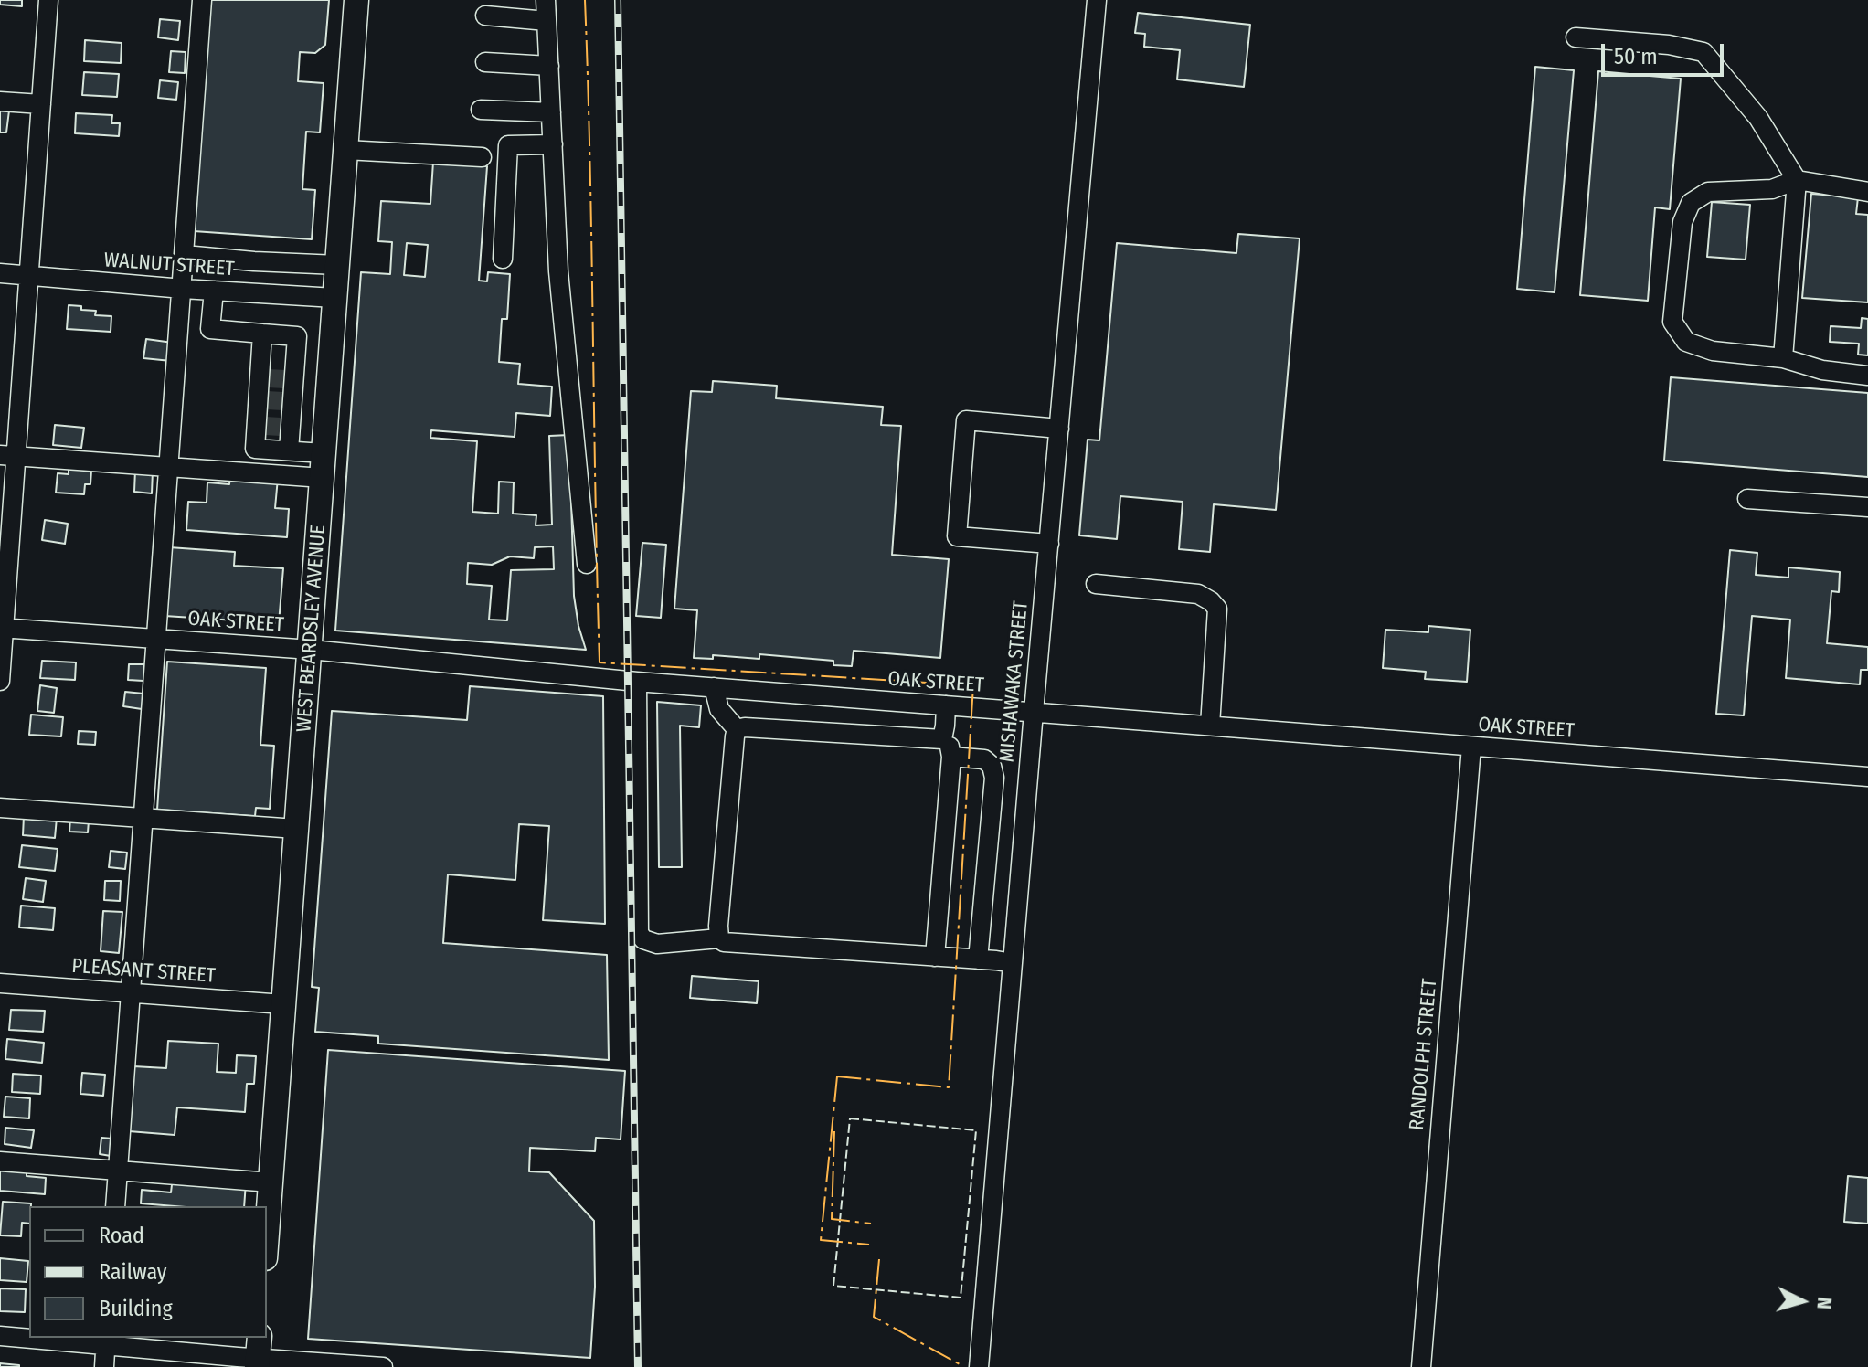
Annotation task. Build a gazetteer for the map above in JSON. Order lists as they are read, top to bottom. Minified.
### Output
{"streets":{"main road":["WEST BEARDSLEY AVENUE"],"street":["WALNUT STREET","OAK STREET","MISHAWAKA STREET","PLEASANT STREET","RANDOLPH STREET"]},"crossings":[["WALNUT STREET","WEST BEARDSLEY AVENUE"],["OAK STREET","WEST BEARDSLEY AVENUE"],["OAK STREET","MISHAWAKA STREET"],["OAK STREET","RANDOLPH STREET"],["WEST BEARDSLEY AVENUE","PLEASANT STREET"]],"legend":["Road","Railway","Building"],"scale_bar":"50 m","north":"right"}
